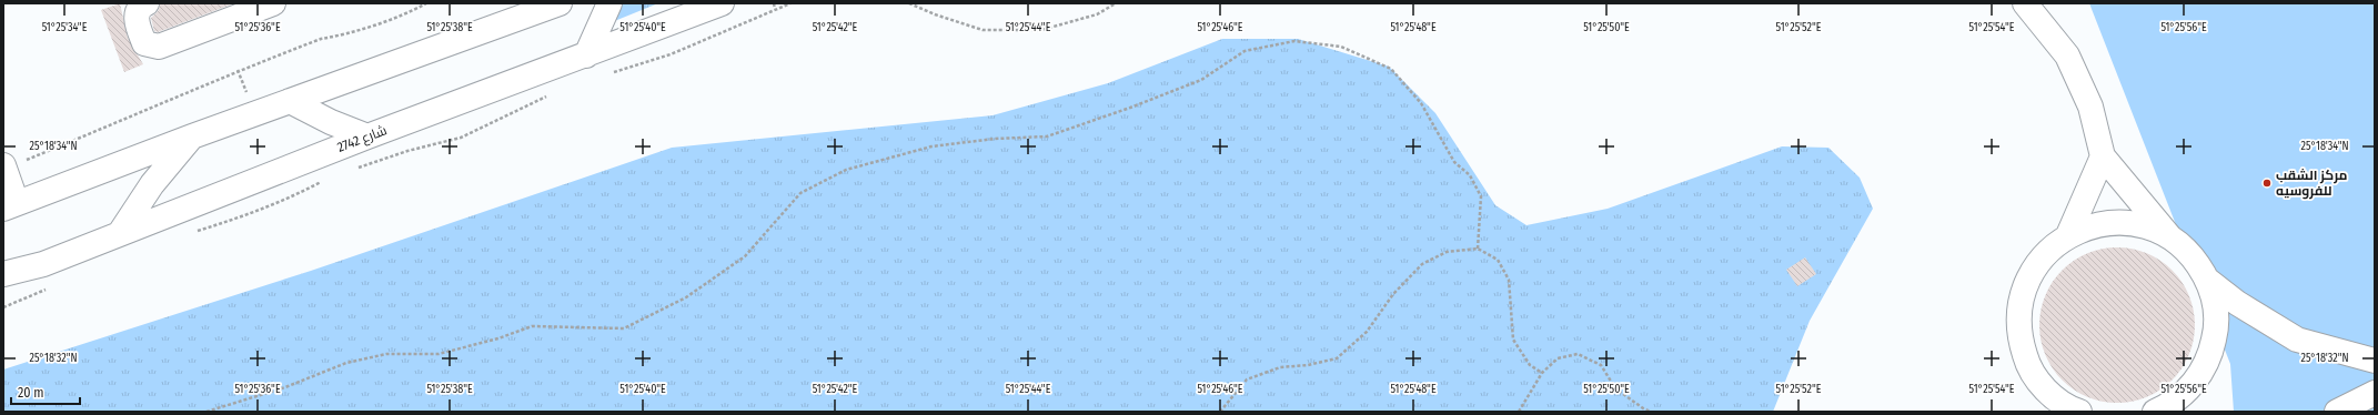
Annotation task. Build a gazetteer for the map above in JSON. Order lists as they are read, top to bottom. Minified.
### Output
{"streets":{"street":["شارع 2742"]},"places":["مركز الشقب للفروسيه"],"scale_bar":"20 m","coordinates":["51°25'34\"E","51°25'36\"E","51°25'38\"E","51°25'40\"E","51°25'42\"E","51°25'44\"E","51°25'46\"E","51°25'48\"E","51°25'50\"E","51°25'52\"E","51°25'54\"E","51°25'56\"E","25°18'34\"N","25°18'32\"N"]}
